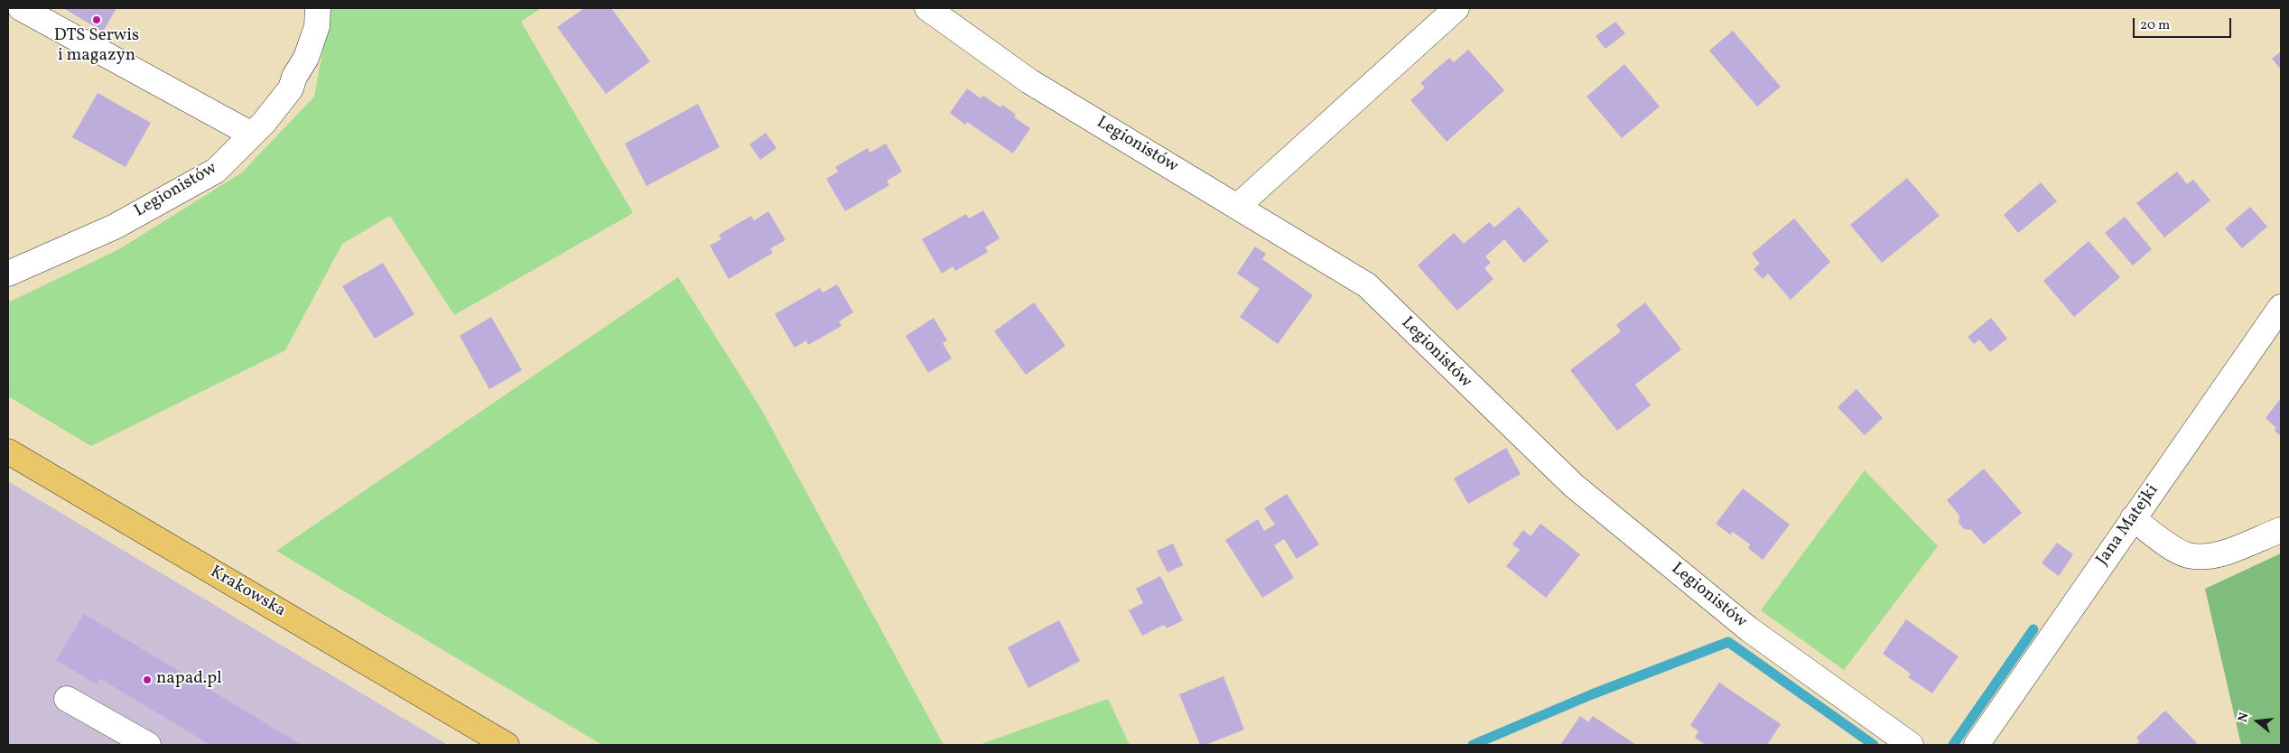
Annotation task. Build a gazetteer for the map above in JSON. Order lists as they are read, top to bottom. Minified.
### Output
{"streets":{"main road":["Krakowska"],"street":["Legionistów","Jana Matejki"]},"places":["DTS Serwis i magazyn","napad.pl"],"scale_bar":"20 m","north":"left"}
